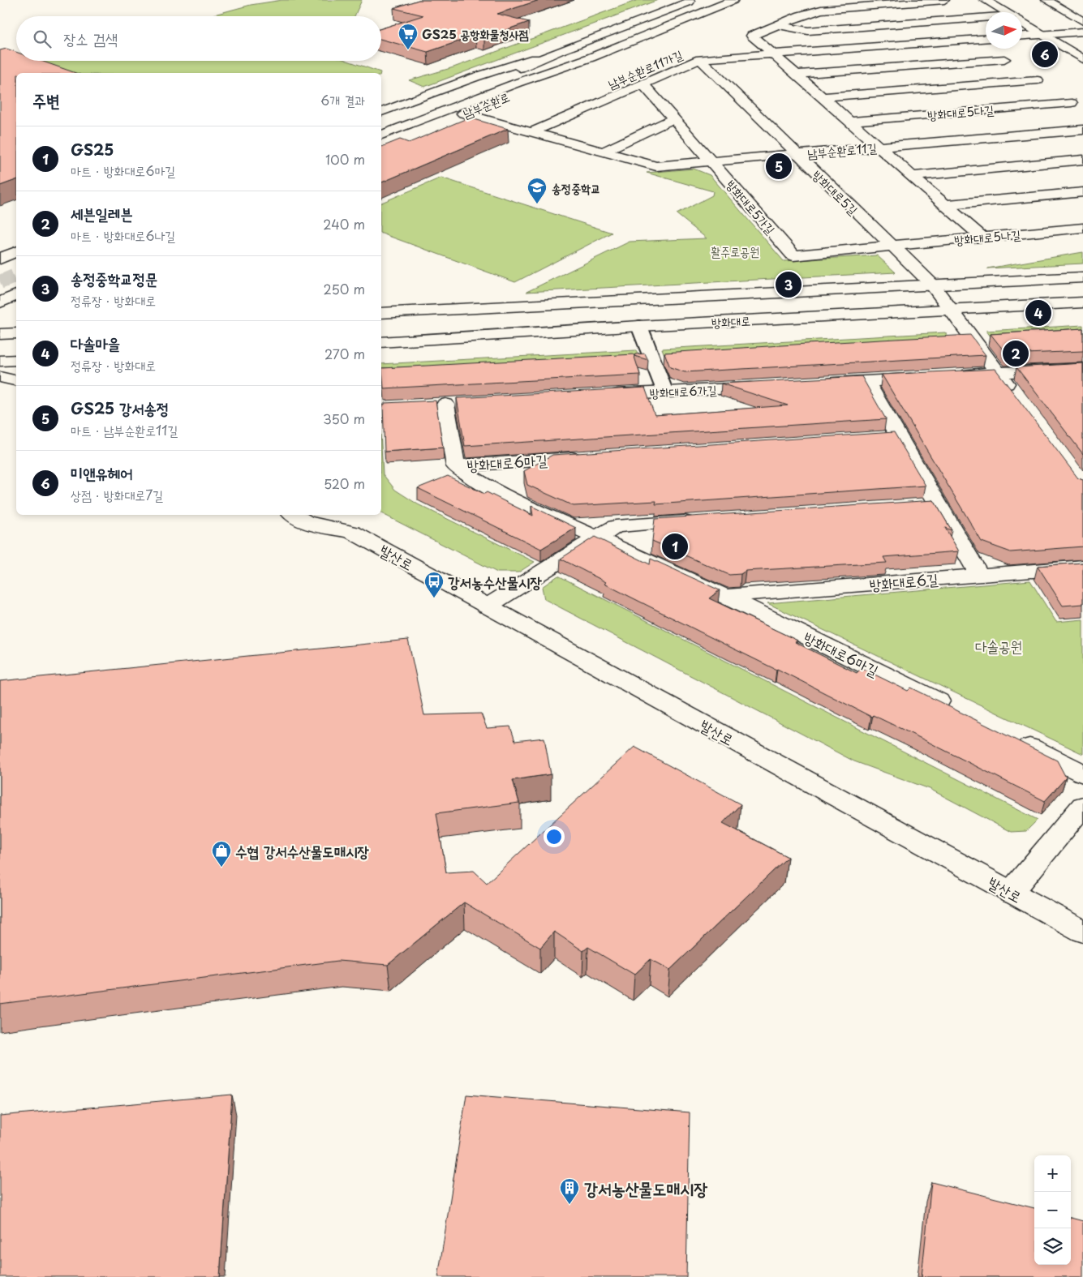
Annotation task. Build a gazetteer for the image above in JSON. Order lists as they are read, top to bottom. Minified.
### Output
{"streets":{"street":["남부순환로11가길","남부순환로","방화대로5다길","남부순환로11길","방화대로5길","방화대로5가길","방화대로5나길","방화대로","방화대로6가길","방화대로6마길","발산로","방화대로6길"]},"crossings":[["남부순환로11가길","남부순환로11길"],["남부순환로11가길","방화대로5길"],["남부순환로11가길","방화대로5가길"],["남부순환로","남부순환로11길"],["남부순환로11길","방화대로5길"],["남부순환로11길","방화대로5가길"],["방화대로5길","방화대로5가길"],["방화대로5길","방화대로5나길"],["방화대로5길","방화대로"],["방화대로5가길","방화대로5나길"],["방화대로6마길","방화대로6길"]],"parks":["활주로공원","다솔공원"],"places":{"supermarket":["GS25 공항화물청사점"],"school or university":["송정중학교"],"bus stop":["강서농수산물시장"],"shop":["수협 강서수산물도매시장"],"building":["강서농산물도매시장"]},"north":"right","page":{"search":"장소 검색","pins":["6","5","3","4","2","1"],"heading":["주변","6개 결과"],"list":[{"mark":"1","name":"GS25","note":"마트 · 방화대로6마길","value":"100 m"},{"mark":"2","name":"세븐일레븐","note":"마트 · 방화대로6나길","value":"240 m"},{"mark":"3","name":"송정중학교정문","note":"정류장 · 방화대로","value":"250 m"},{"mark":"4","name":"다솔마을","note":"정류장 · 방화대로","value":"270 m"},{"mark":"5","name":"GS25 강서송정","note":"마트 · 남부순환로11길","value":"350 m"},{"mark":"6","name":"미앤유헤어","note":"상점 · 방화대로7길","value":"520 m"}],"map_buttons":["+","−"]}}
